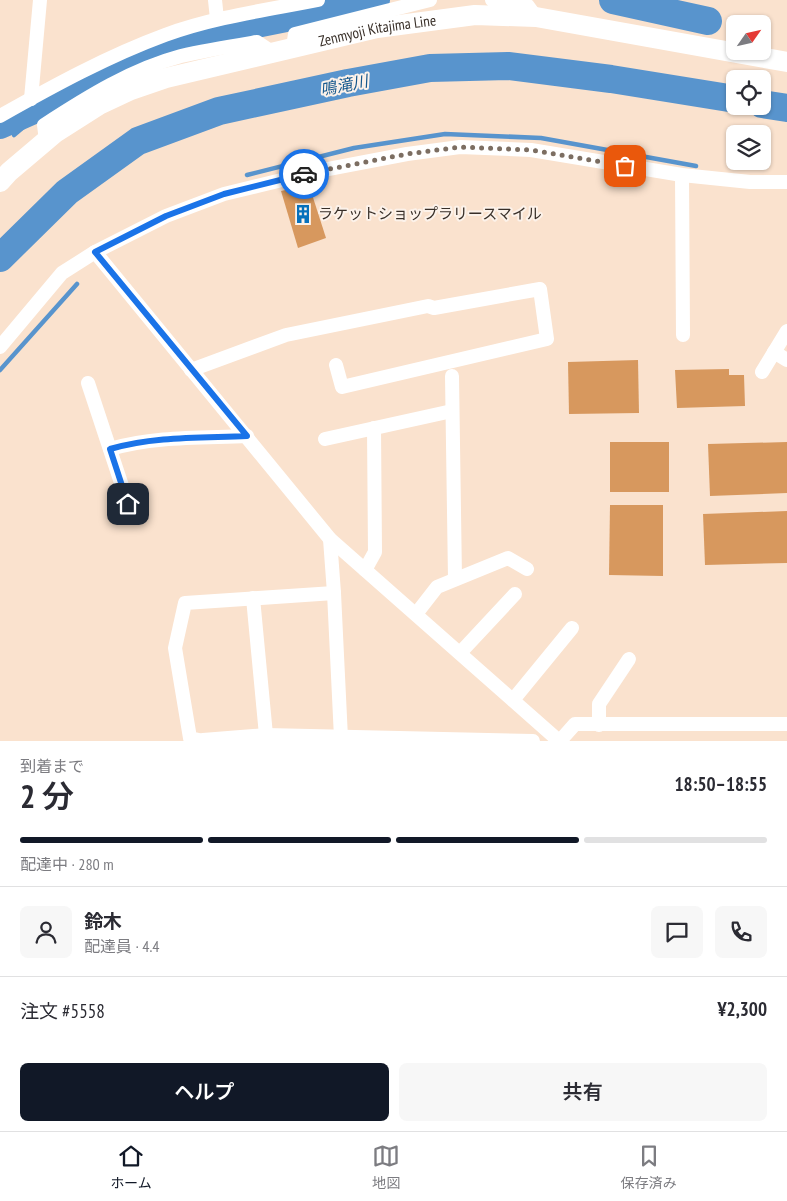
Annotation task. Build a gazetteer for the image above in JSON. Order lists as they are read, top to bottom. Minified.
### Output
{"streets":{"main road":["Zenmyoji Kitajima Line"]},"water":["鳴滝川"],"places":{"building":["ラケットショップラリースマイル"]},"north":"top right","page":{"heading":["2 分","到着まで","18:50–18:55"],"panel":["鈴木","配達員 · 4.4","注文 #5558","¥2,300"],"bar":"配達中 · 280 m","buttons":["ヘルプ","共有"],"tabs":["ホーム","地図","保存済み"]}}
